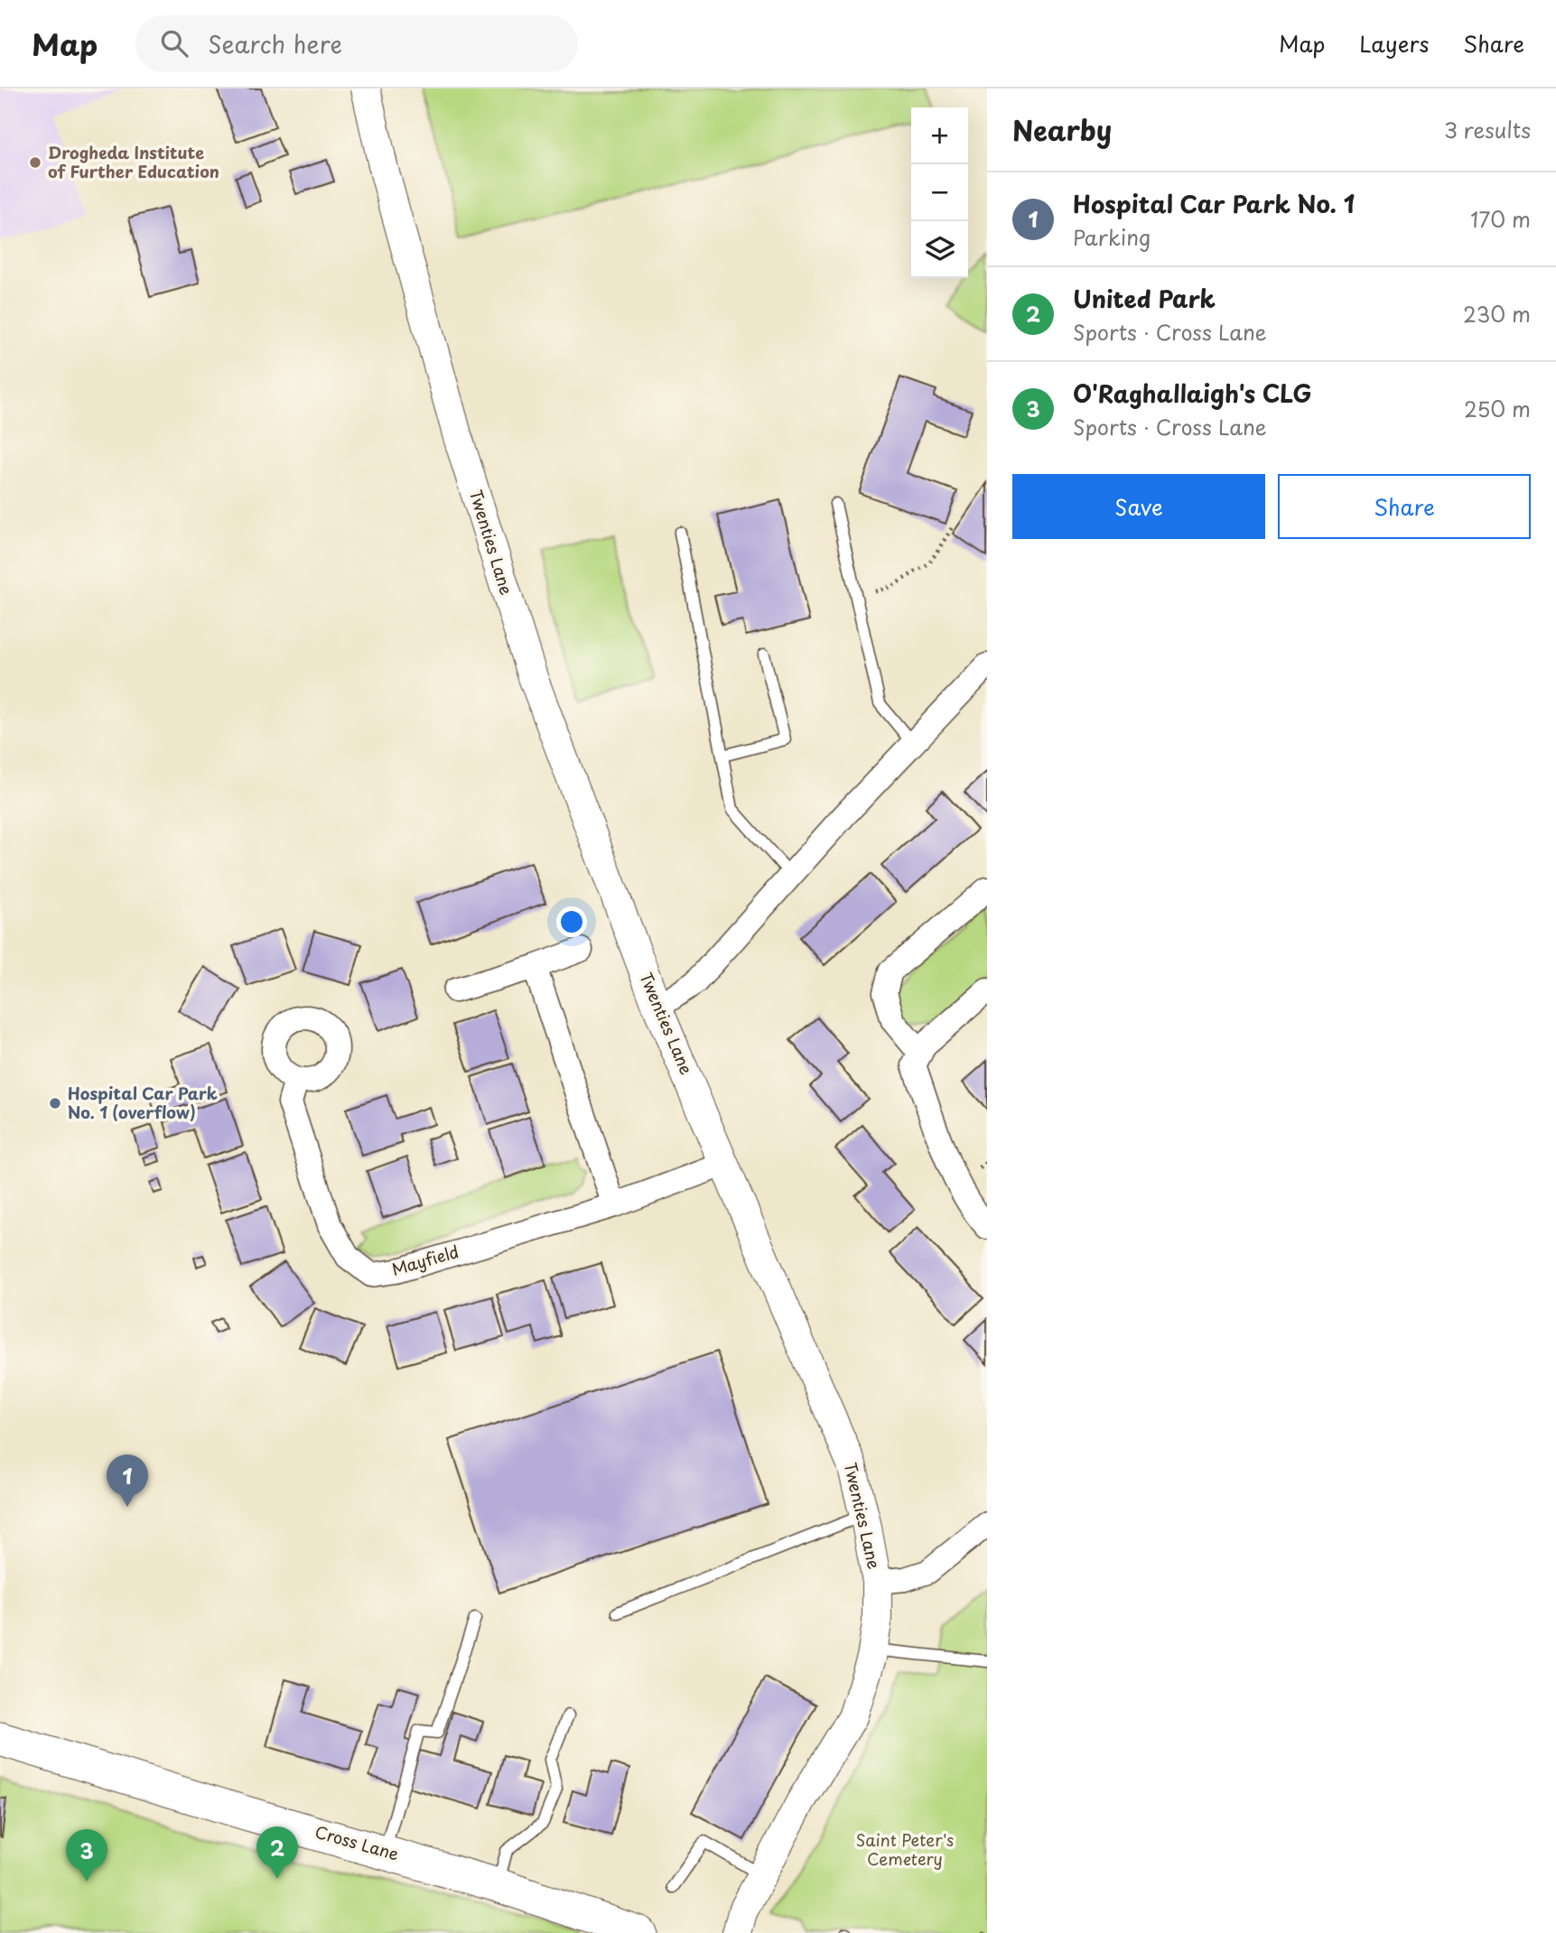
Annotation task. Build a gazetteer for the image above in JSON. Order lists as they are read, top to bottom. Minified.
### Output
{"streets":{"main road":["Cross Lane"],"street":["Twenties Lane","Mayfield"]},"crossings":[["Twenties Lane","Mayfield"]],"parks":["Saint Peter's Cemetery"],"places":["Drogheda Institute of Further Education","Hospital Car Park No. 1 (overflow)"],"page":{"header":"Map","search":"Search here","nav":["Map","Layers","Share"],"heading":["Nearby","3 results"],"map_buttons":["+","−"],"list":[{"mark":"1","name":"Hospital Car Park No. 1","note":"Parking","value":"170 m"},{"mark":"2","name":"United Park","note":"Sports · Cross Lane","value":"230 m"},{"mark":"3","name":"O'Raghallaigh's CLG","note":"Sports · Cross Lane","value":"250 m"}],"buttons":["Save","Share"],"pins":["1","2","3"]}}
